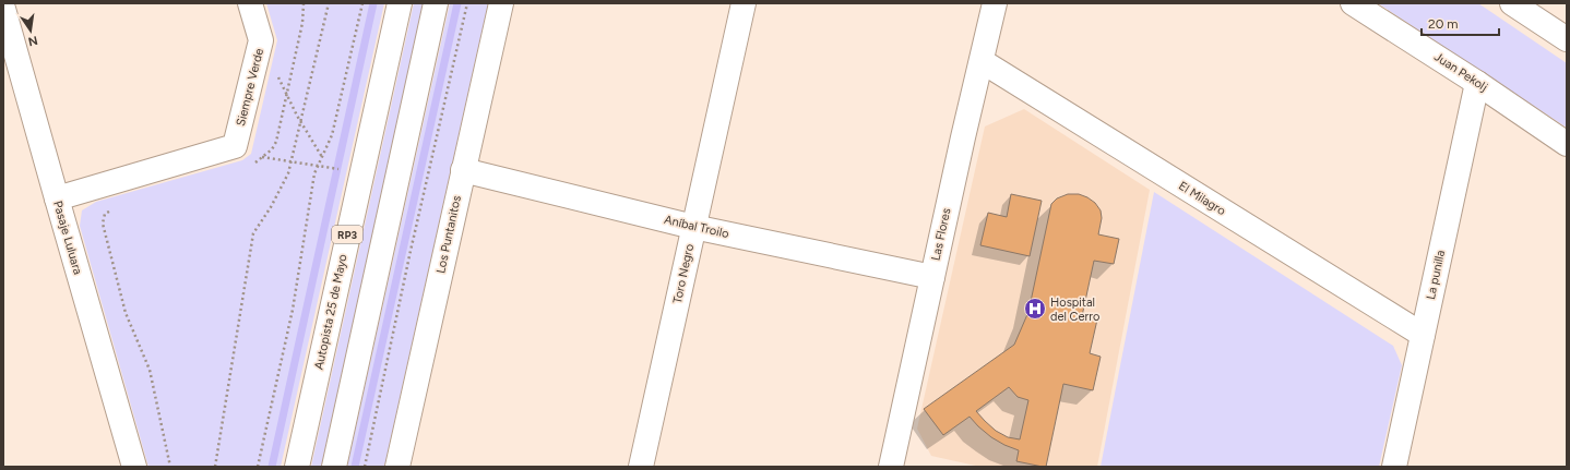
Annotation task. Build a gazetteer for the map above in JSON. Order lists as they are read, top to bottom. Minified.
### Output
{"streets":{"street":["Juan Pekolj","Siempre Verde","El Milagro","Aníbal Troilo","RP3","Los Puntanitos","Las Flores","Pasaje Luluara","Toro Negro","La punilla","Autopista 25 de Mayo"]},"crossings":[["Juan Pekolj","La punilla"],["El Milagro","Las Flores"],["El Milagro","La punilla"],["Aníbal Troilo","Los Puntanitos"],["Aníbal Troilo","Las Flores"],["Aníbal Troilo","Toro Negro"]],"places":{"hospital":["Hospital del Cerro"]},"scale_bar":"20 m","north":"bottom"}
